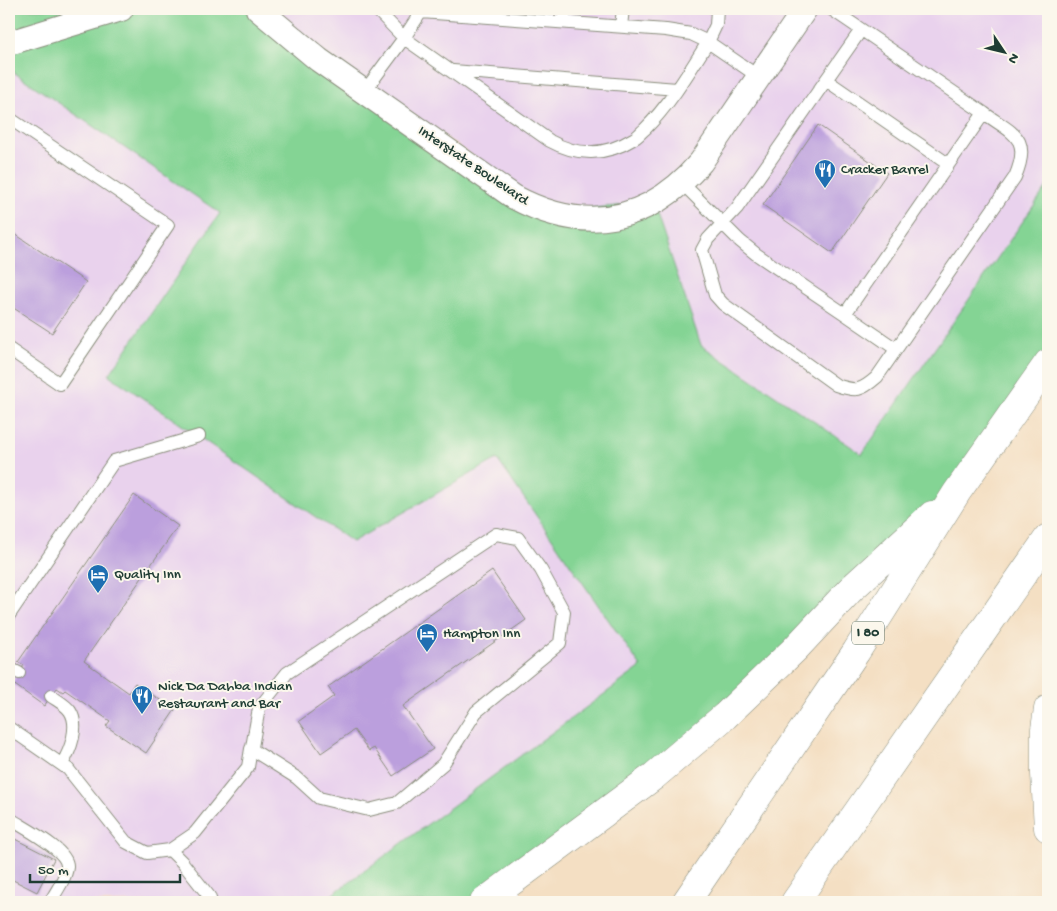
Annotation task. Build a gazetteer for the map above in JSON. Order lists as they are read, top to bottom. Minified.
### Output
{"streets":{"highway":["I 80"],"street":["Interstate Boulevard"]},"places":{"restaurant":["Cracker Barrel","Nick Da Dahba Indian Restaurant and Bar"],"hotel":["Quality Inn","Hampton Inn"]},"scale_bar":"50 m","north":"bottom right"}
